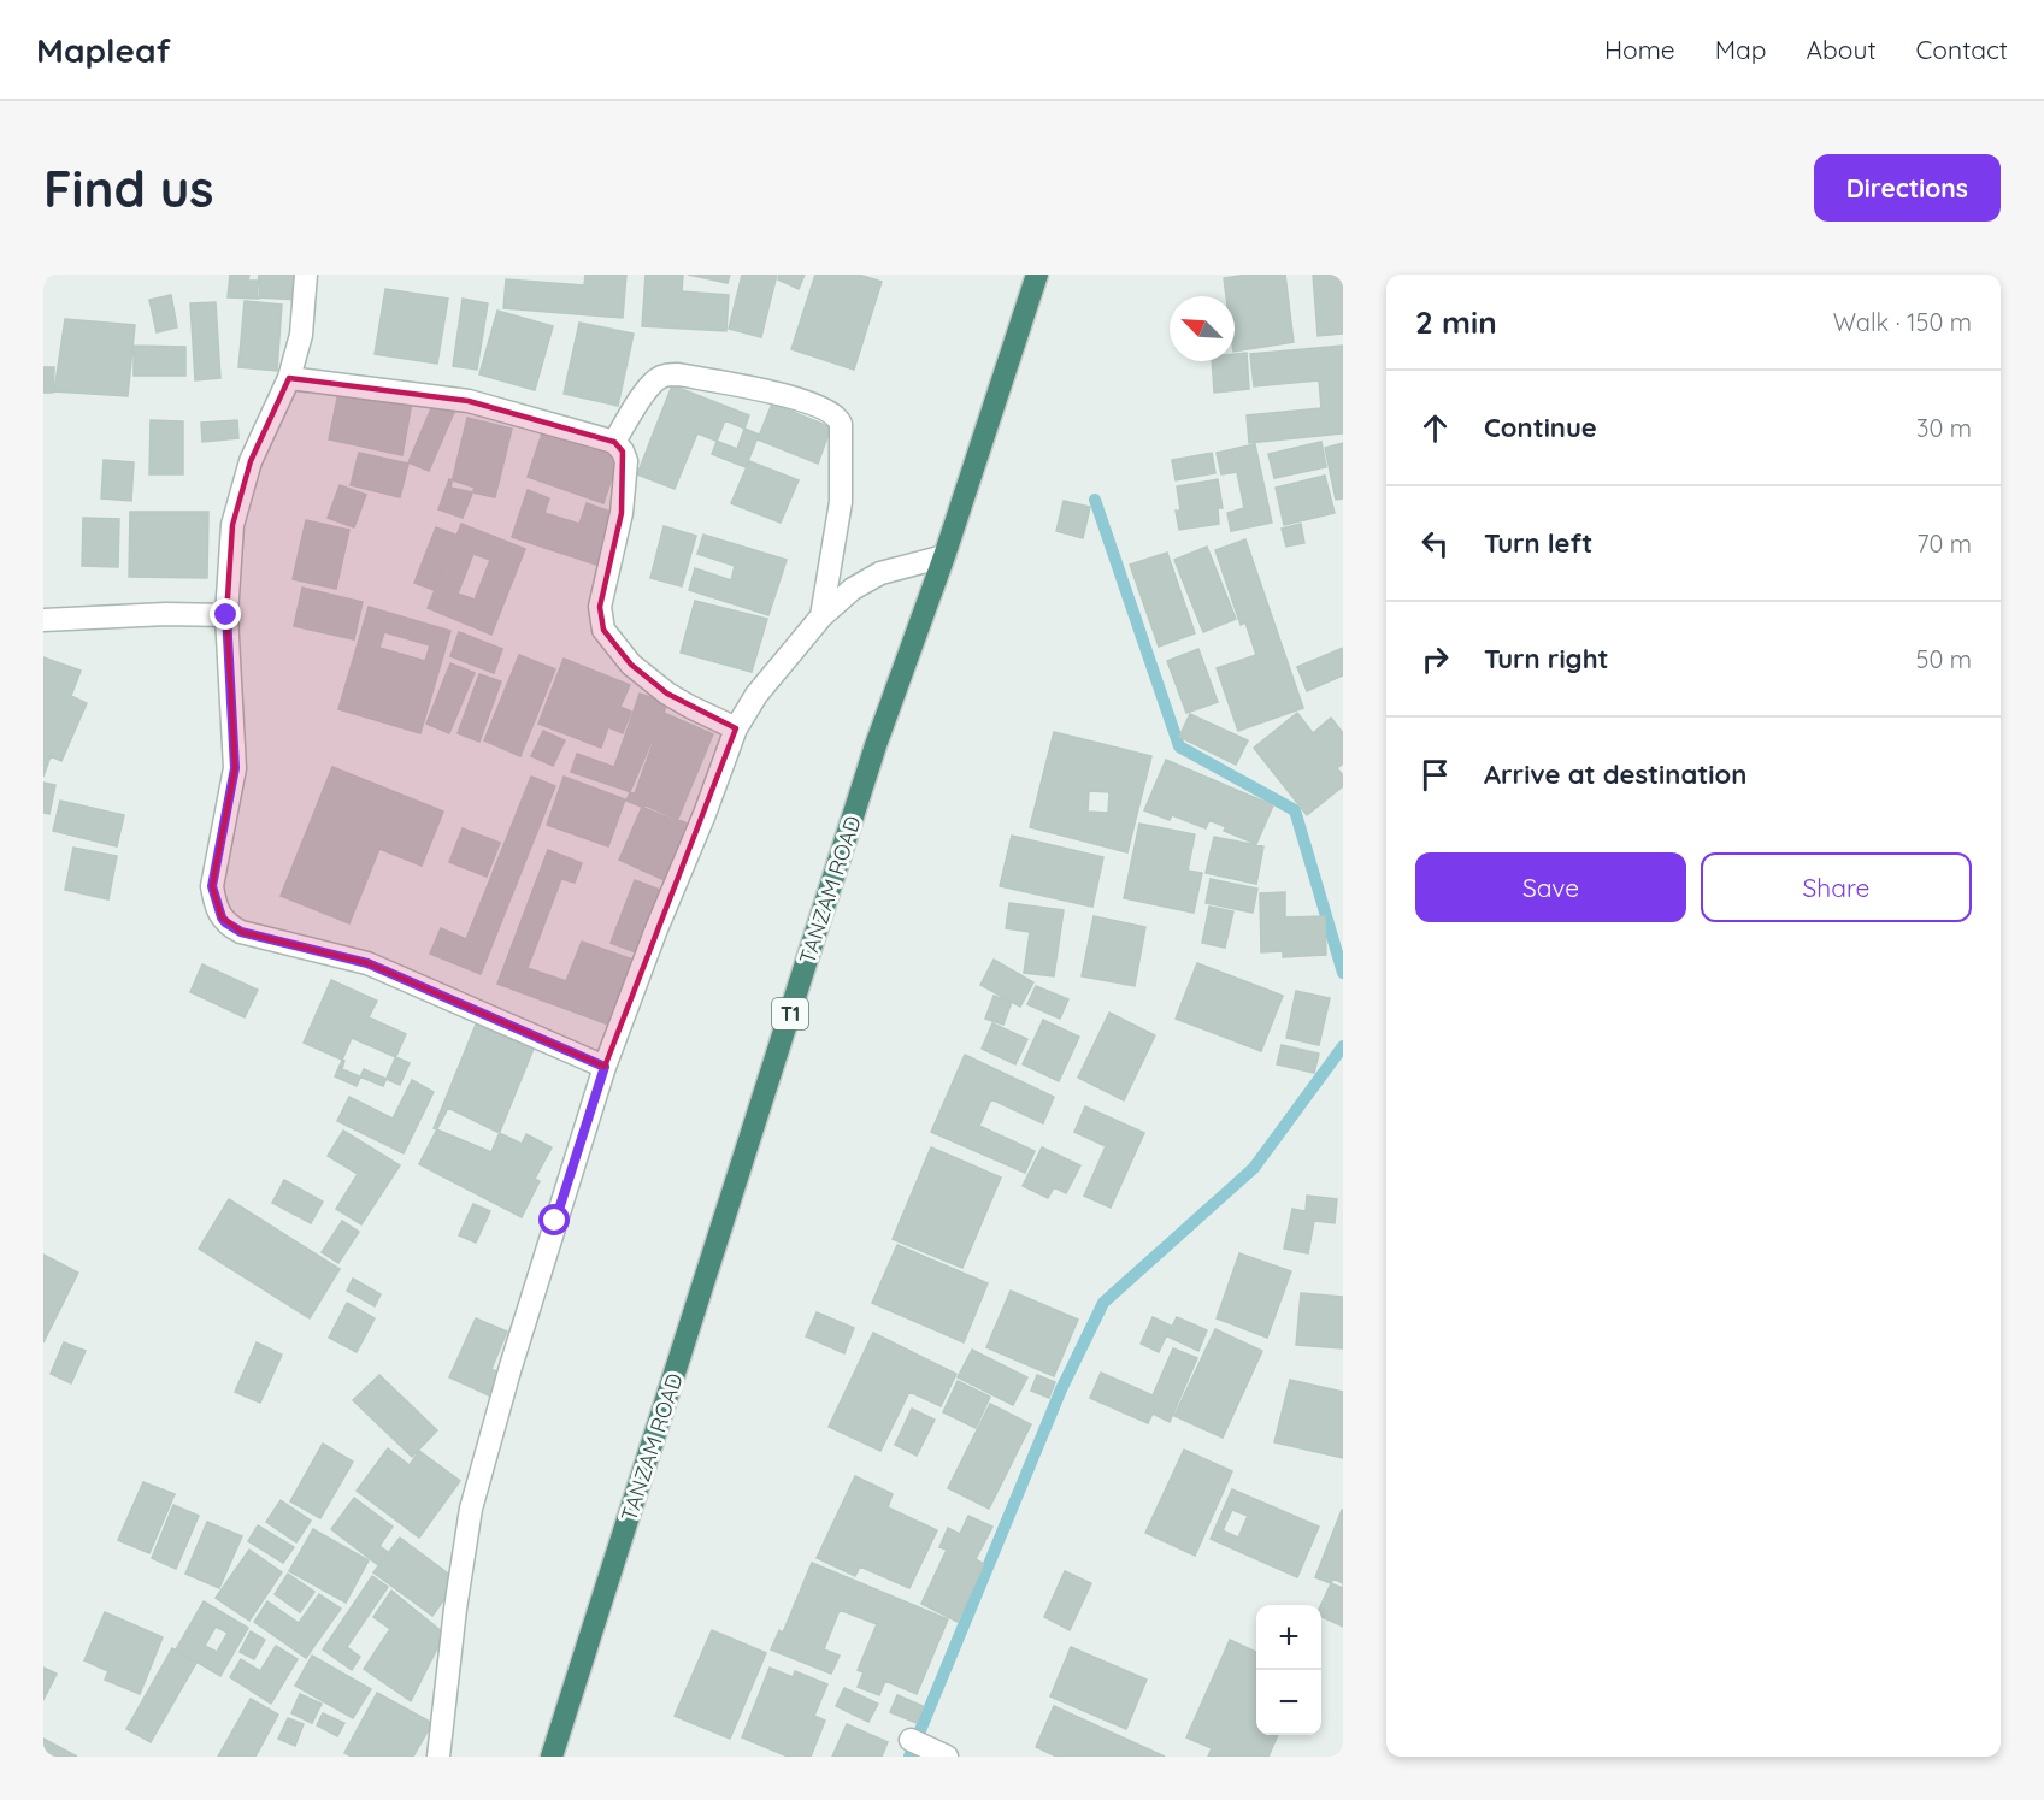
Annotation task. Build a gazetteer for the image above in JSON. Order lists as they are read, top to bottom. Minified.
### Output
{"streets":{"highway":["TANZAM ROAD","T1"]},"north":"top left","page":{"header":"Mapleaf","nav":["Home","Map","About","Contact"],"buttons":["Directions",["Save","Share"]],"title":"Find us","heading":["2 min","Walk · 150 m"],"list":[["Continue","30 m"],["Turn left","70 m"],["Turn right","50 m"],"Arrive at destination"],"map_buttons":["+","−"]}}
